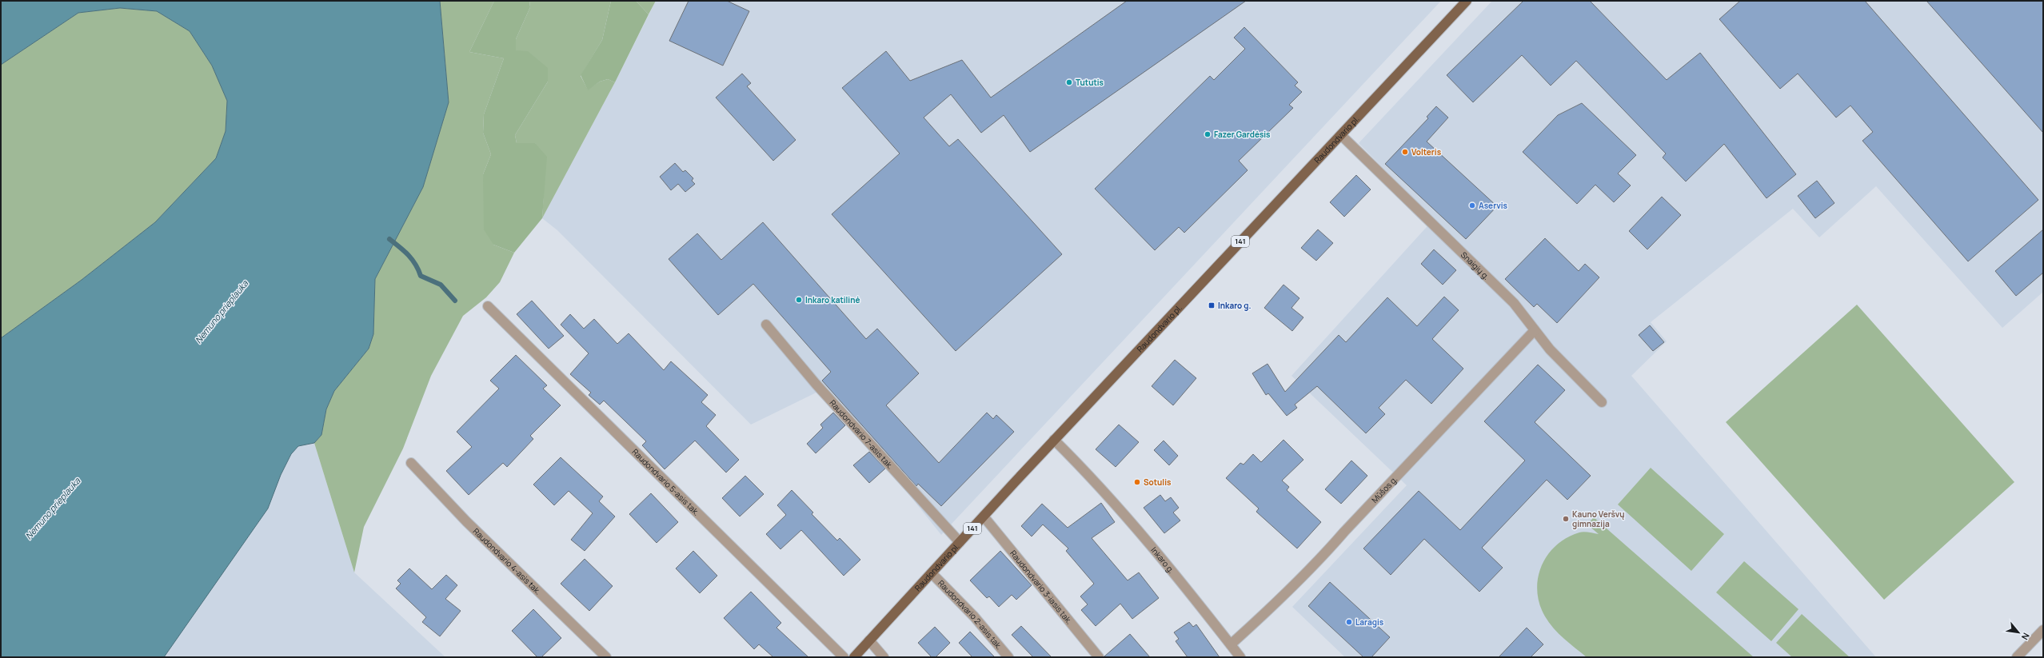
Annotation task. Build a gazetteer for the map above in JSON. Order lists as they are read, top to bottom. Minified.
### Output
{"streets":{"main road":["Raudondvario pl.","141"],"street":["Snaigių g.","Raudondvario 7-asis tak.","Raudondvario 5-asis tak.","Mūšos g.","Raudondvario 4-asis tak.","Inkaro g.","Raudondvario 3-iasis tak.","Raudondvario 2-asis tak."]},"crossings":[["Raudondvario pl.","Snaigių g."],["Raudondvario pl.","Raudondvario 7-asis tak."],["Raudondvario pl.","Inkaro g."],["Raudondvario pl.","Raudondvario 3-iasis tak."],["Raudondvario pl.","Raudondvario 2-asis tak."],["Snaigių g.","Mūšos g."],["Mūšos g.","Inkaro g."]],"water":["Nemuno prieplauka"],"places":{"other":["Tututis","Fazer Gardėsis","Volteris","Aservis","Inkaro katilinė","Sotulis","Kauno Veršvų gimnazija","Laragis"],"transit":["Inkaro g."]},"north":"bottom right"}
